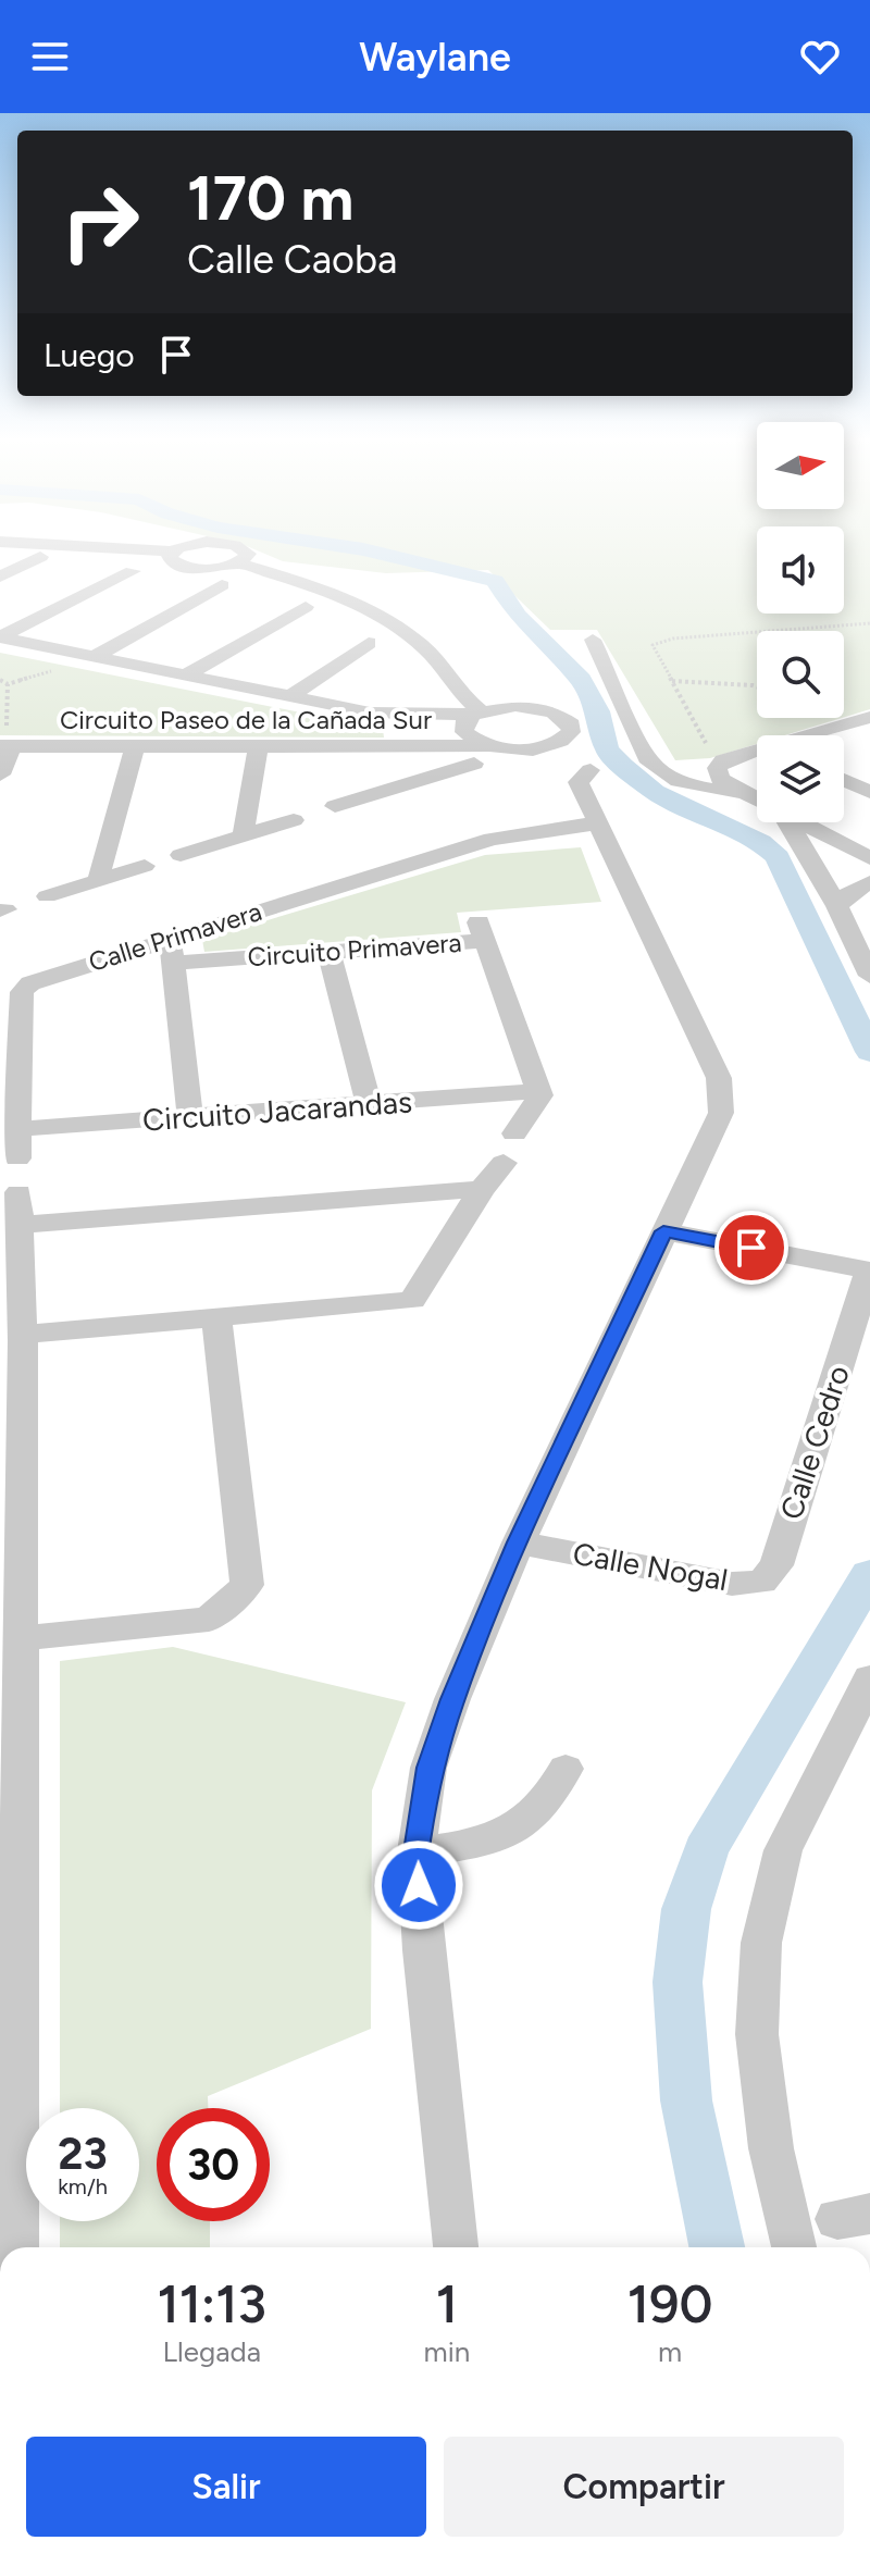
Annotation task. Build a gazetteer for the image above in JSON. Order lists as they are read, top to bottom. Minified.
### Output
{"streets":{"street":["Circuito Paseo de la Cañada Sur","Calle Primavera","Circuito Primavera","Circuito Jacarandas","Calle Cedro","Calle Nogal"]},"crossings":[["Calle Primavera","Circuito Primavera"],["Calle Primavera","Circuito Jacarandas"],["Circuito Primavera","Circuito Jacarandas"],["Calle Cedro","Calle Nogal"]],"north":"right","page":{"header":"Waylane","turn":["170 m","Calle Caoba"],"then":"Luego","speed":"23 km/h","limit":"30","eta":["11:13","Llegada","1","min","190","m"],"buttons":["Salir","Compartir"]}}
